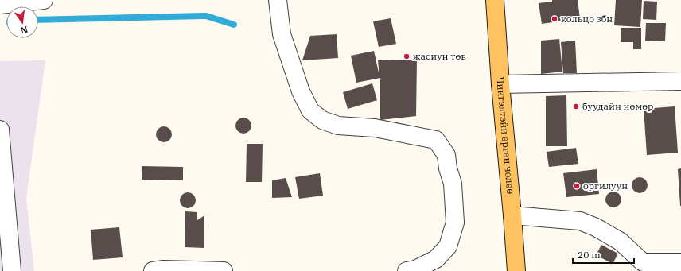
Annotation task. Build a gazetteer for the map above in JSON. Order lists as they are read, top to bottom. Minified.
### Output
{"streets":{"main road":["Чингэлтэйн өргөн чөлөө"]},"places":["кольцо збн","жасиун төв","буудайн нөмөр","оргилуун"],"scale_bar":"20 m","north":"bottom"}
